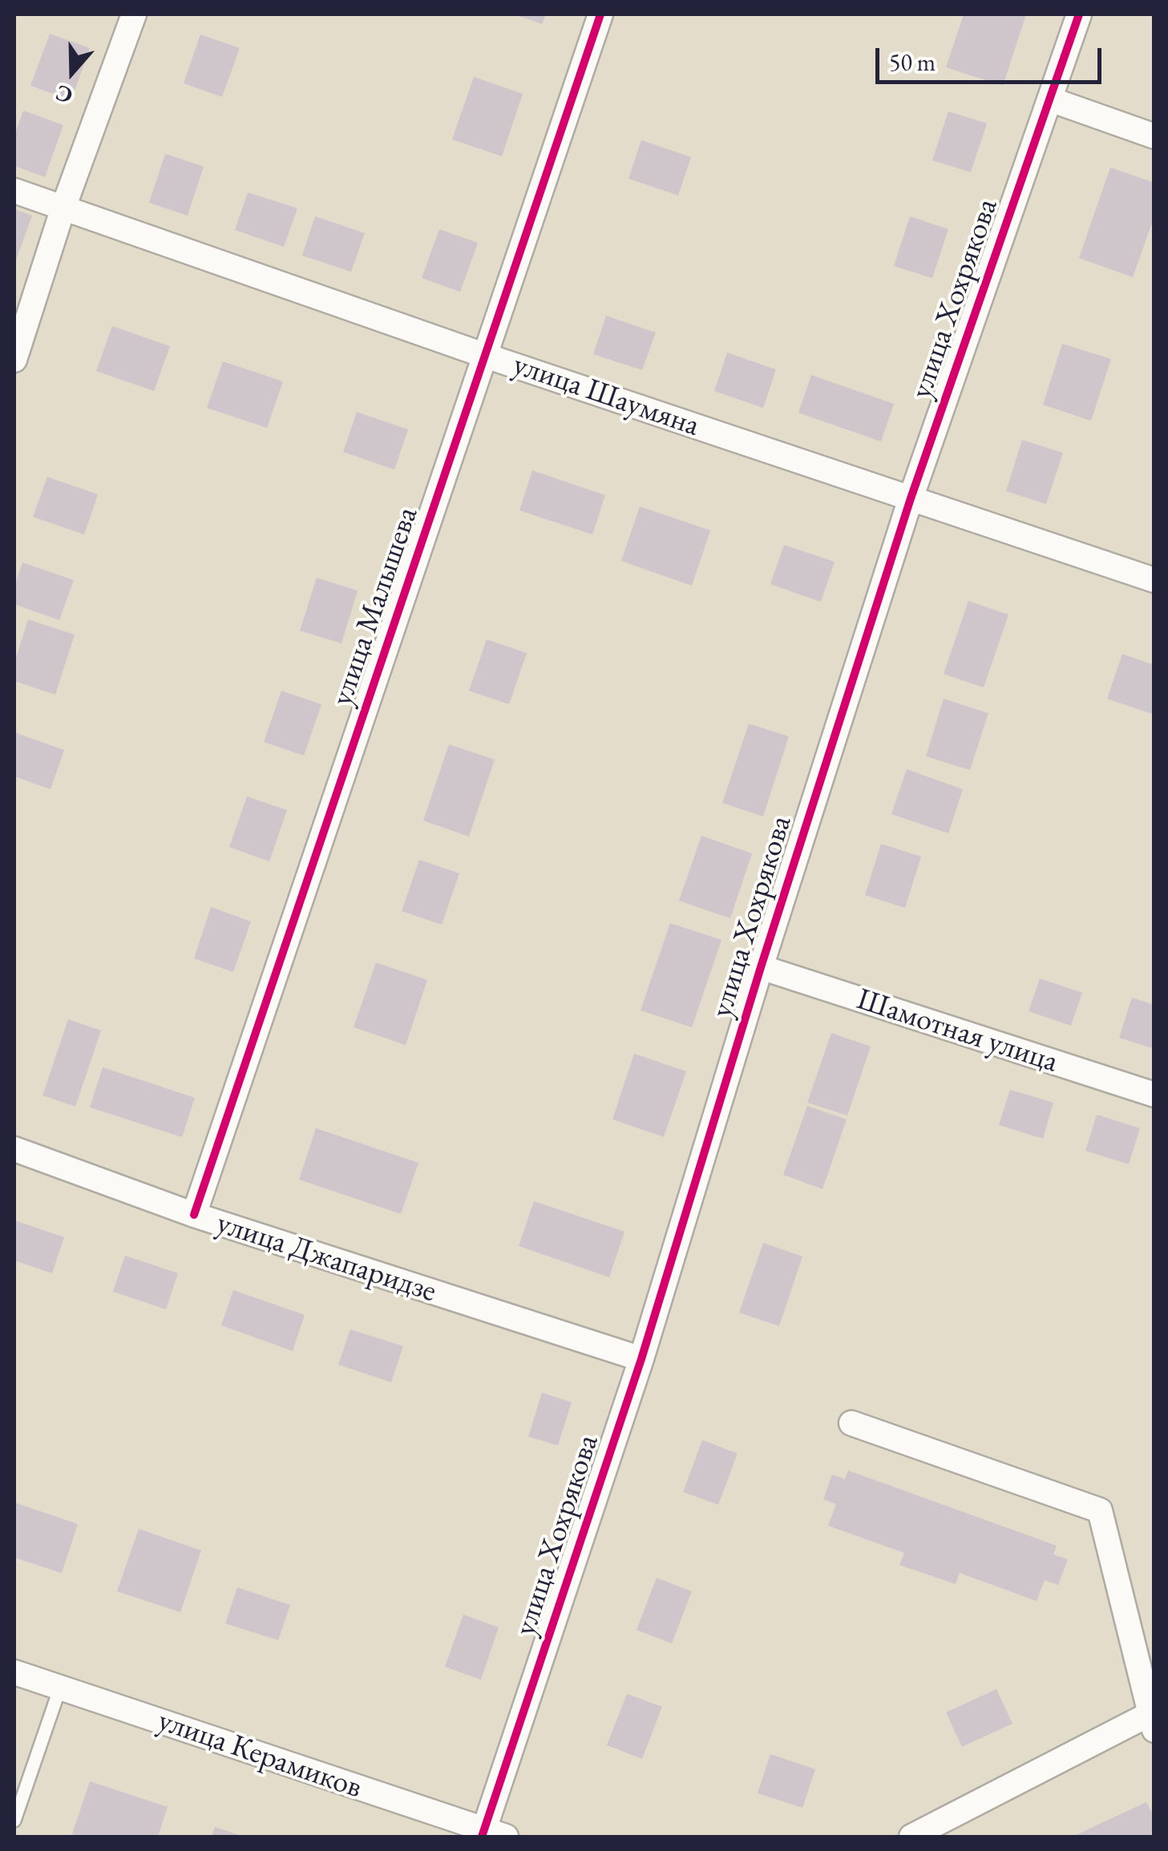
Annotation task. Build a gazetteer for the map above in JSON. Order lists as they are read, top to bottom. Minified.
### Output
{"streets":{"street":["улица Хохрякова","улица Шаумяна","улица Малышева","Шамотная улица","улица Джапаридзе","улица Керамиков"]},"crossings":[["улица Хохрякова","улица Шаумяна"],["улица Хохрякова","Шамотная улица"],["улица Хохрякова","улица Джапаридзе"],["улица Хохрякова","улица Керамиков"],["улица Шаумяна","улица Малышева"],["улица Малышева","улица Джапаридзе"]],"scale_bar":"50 m","north":"bottom"}
